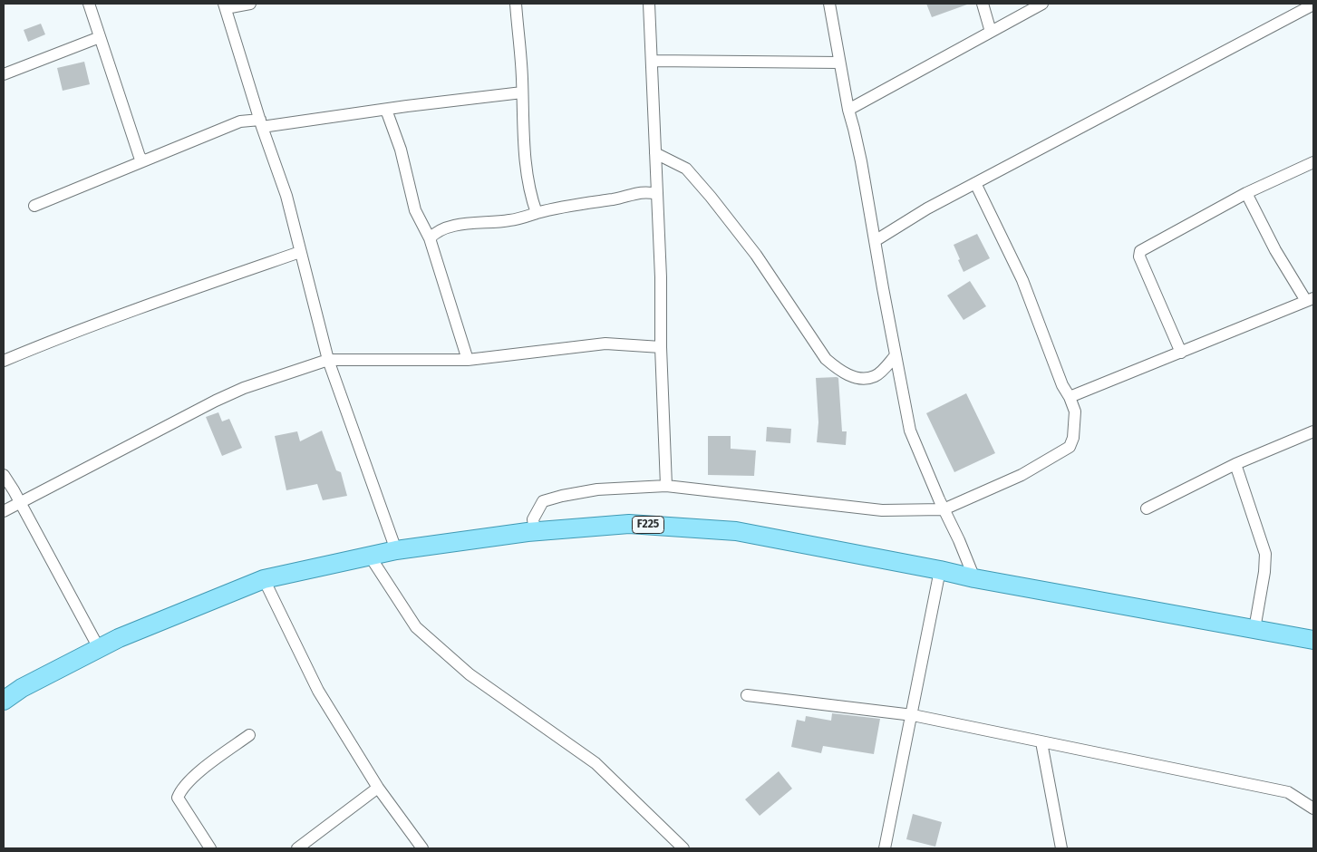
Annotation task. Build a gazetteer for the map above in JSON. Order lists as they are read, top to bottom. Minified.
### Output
{"streets":{"main road":["F225"]}}
